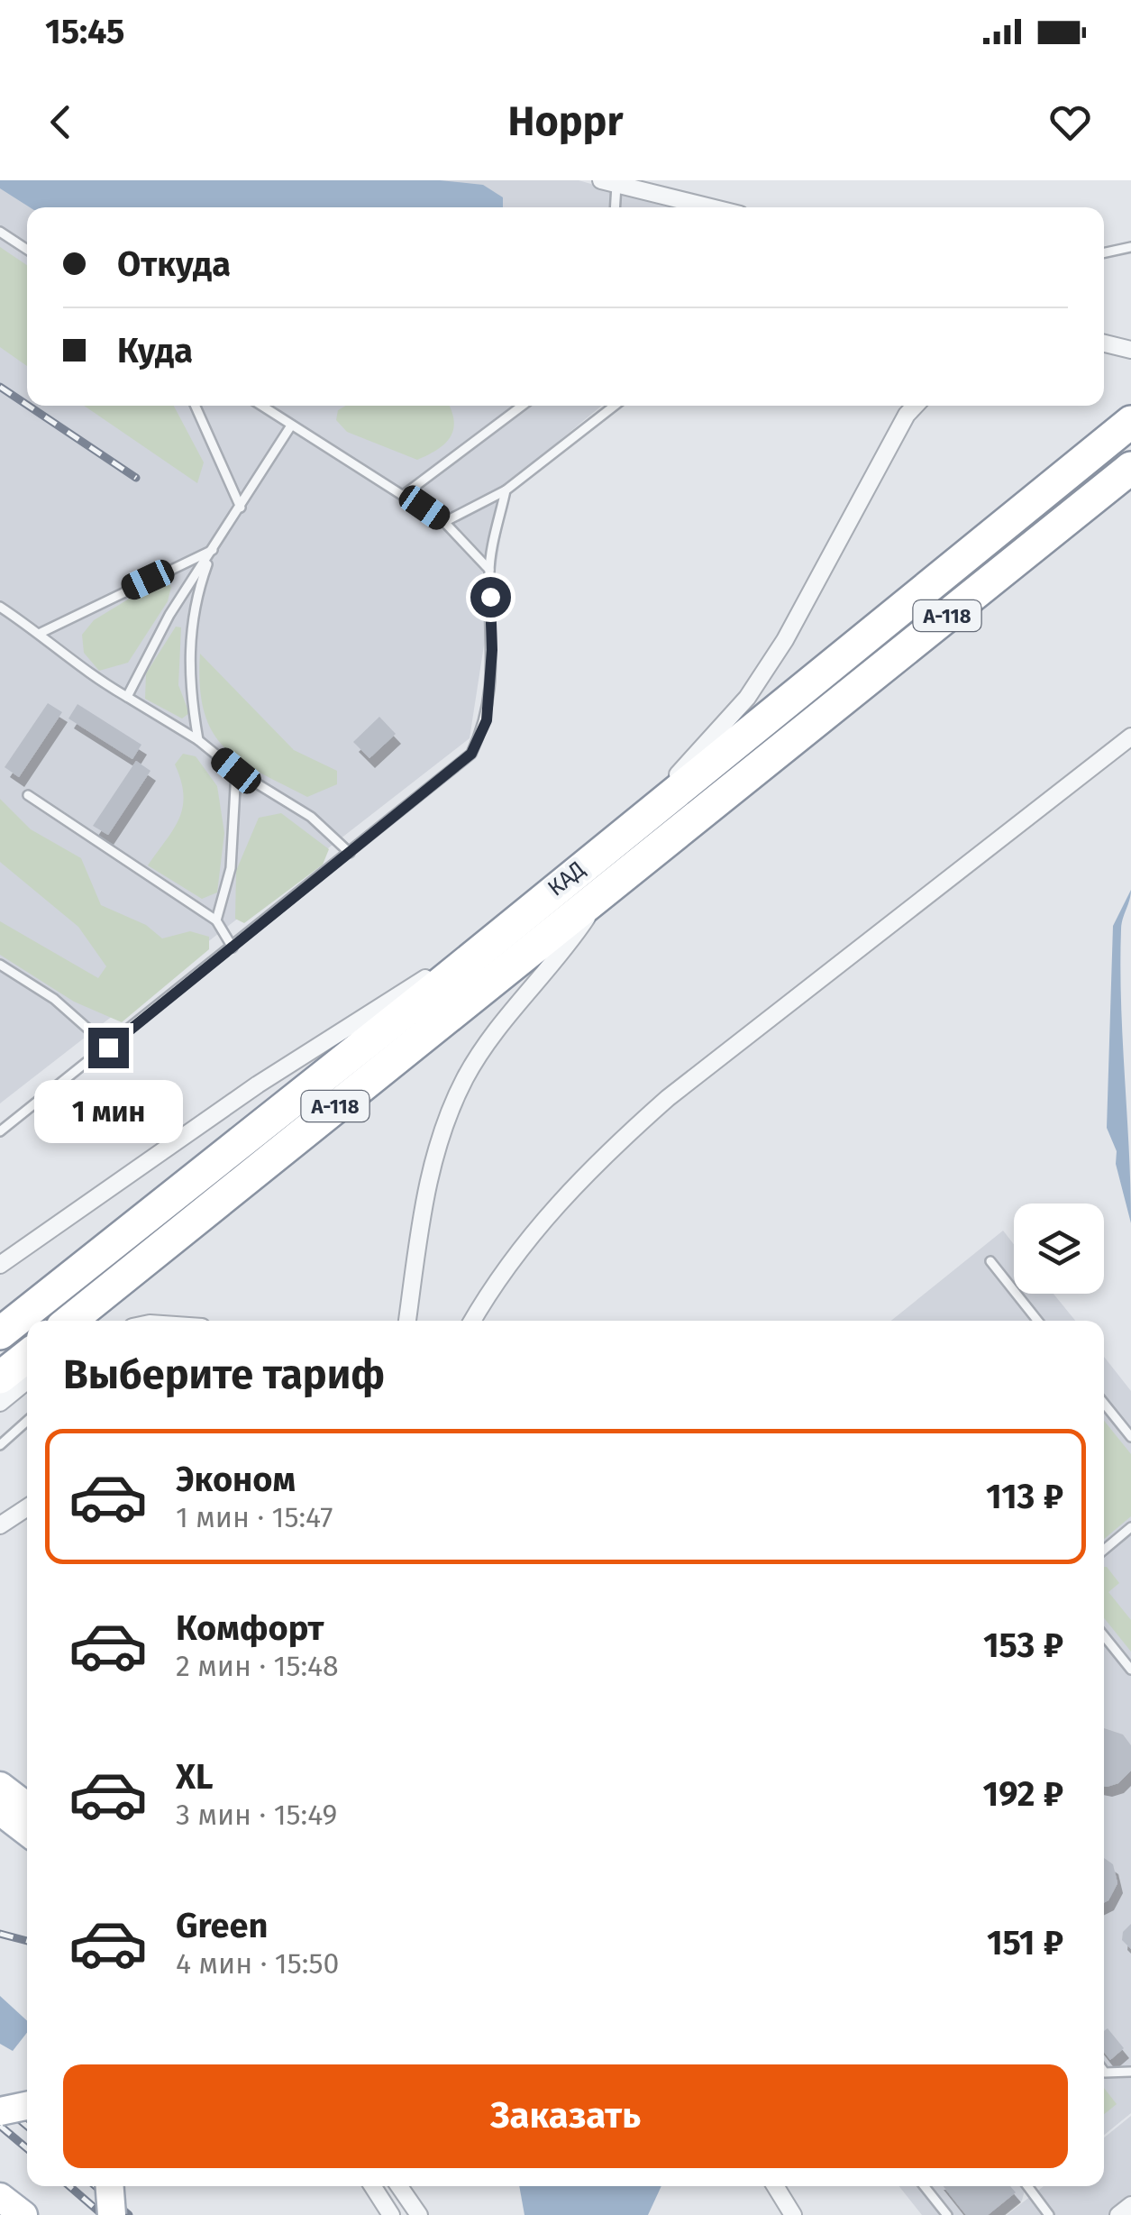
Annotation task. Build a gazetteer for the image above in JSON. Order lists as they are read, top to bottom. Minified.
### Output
{"streets":{"highway":["А-118","КАД"]},"page":{"status":"15:45","header":"Hoppr","banner":["Откуда","Куда"],"bubble":"1 мин","heading":"Выберите тариф","list":[{"name":"Эконом","note":"1 мин · 15:47","value":"113 ₽"},{"name":"Комфорт","note":"2 мин · 15:48","value":"153 ₽"},{"name":"XL","note":"3 мин · 15:49","value":"192 ₽"},{"name":"Green","note":"4 мин · 15:50","value":"151 ₽"}],"buttons":"Заказать"}}
